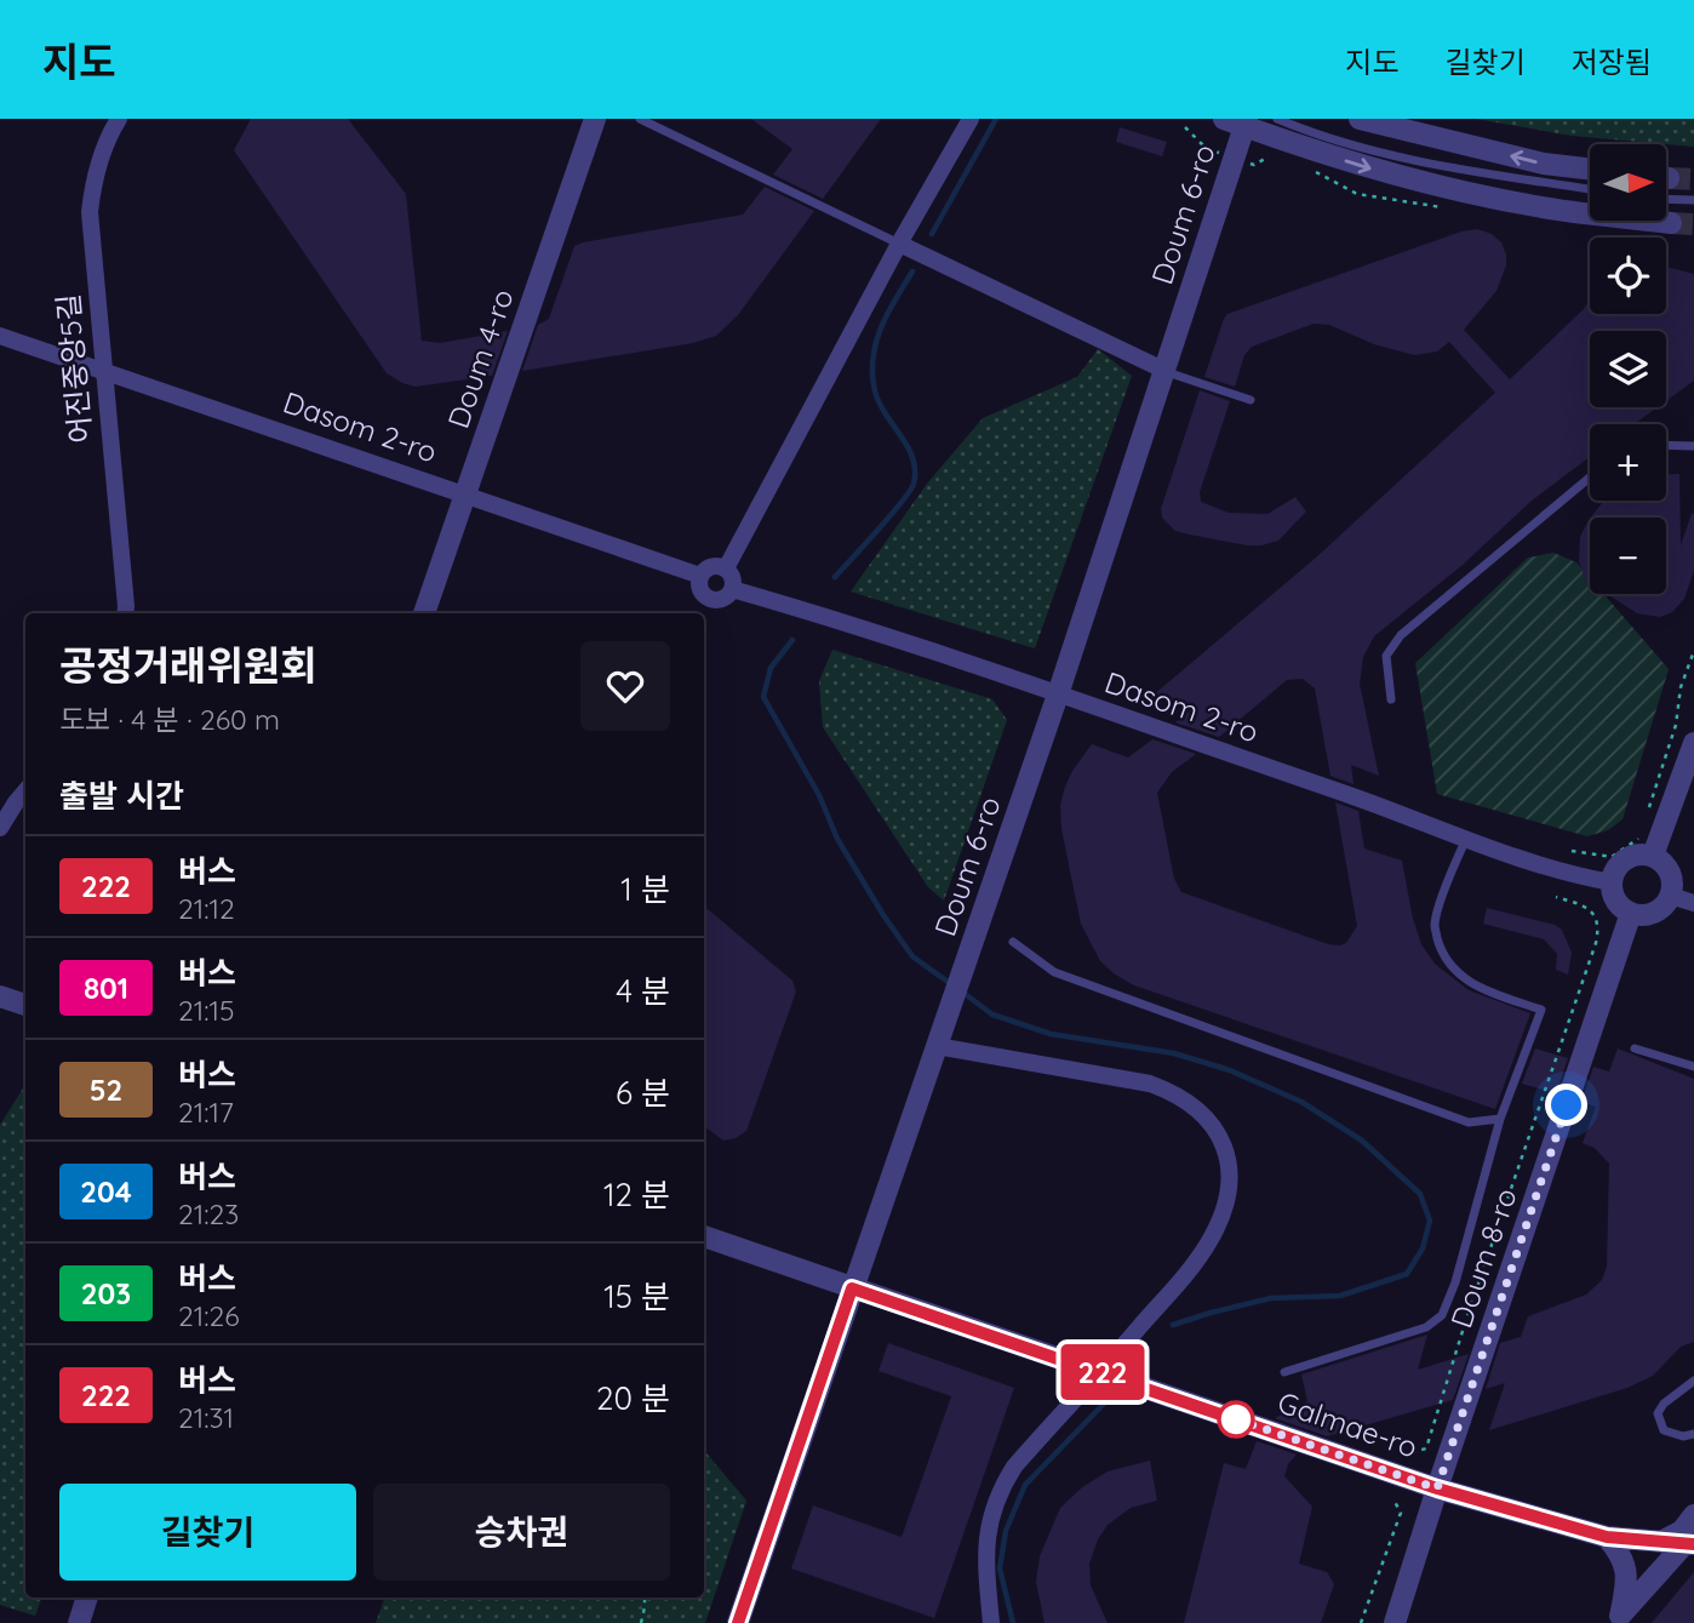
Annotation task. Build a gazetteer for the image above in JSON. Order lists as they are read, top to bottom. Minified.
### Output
{"streets":{"street":["Doum 6-ro","Doum 4-ro","어진중앙5길","Dasom 2-ro","Doum 8-ro","Galmae-ro"]},"crossings":[["Doum 6-ro","Dasom 2-ro"],["Doum 6-ro","Galmae-ro"],["Doum 4-ro","Dasom 2-ro"],["어진중앙5길","Dasom 2-ro"],["Dasom 2-ro","Doum 8-ro"],["Doum 8-ro","Galmae-ro"]],"lines":["bus line 222"],"north":"right","page":{"header":"지도","nav":["지도","길찾기","저장됨"],"on_map":"222","map_buttons":["+","−"],"heading":[["공정거래위원회","도보 · 4 분 · 260 m"],"출발 시간"],"list":[{"mark":"222","name":"버스","note":"21:12","value":"1 분"},{"mark":"801","name":"버스","note":"21:15","value":"4 분"},{"mark":"52","name":"버스","note":"21:17","value":"6 분"},{"mark":"204","name":"버스","note":"21:23","value":"12 분"},{"mark":"203","name":"버스","note":"21:26","value":"15 분"},{"mark":"222","name":"버스","note":"21:31","value":"20 분"}],"buttons":["길찾기","승차권"]}}
